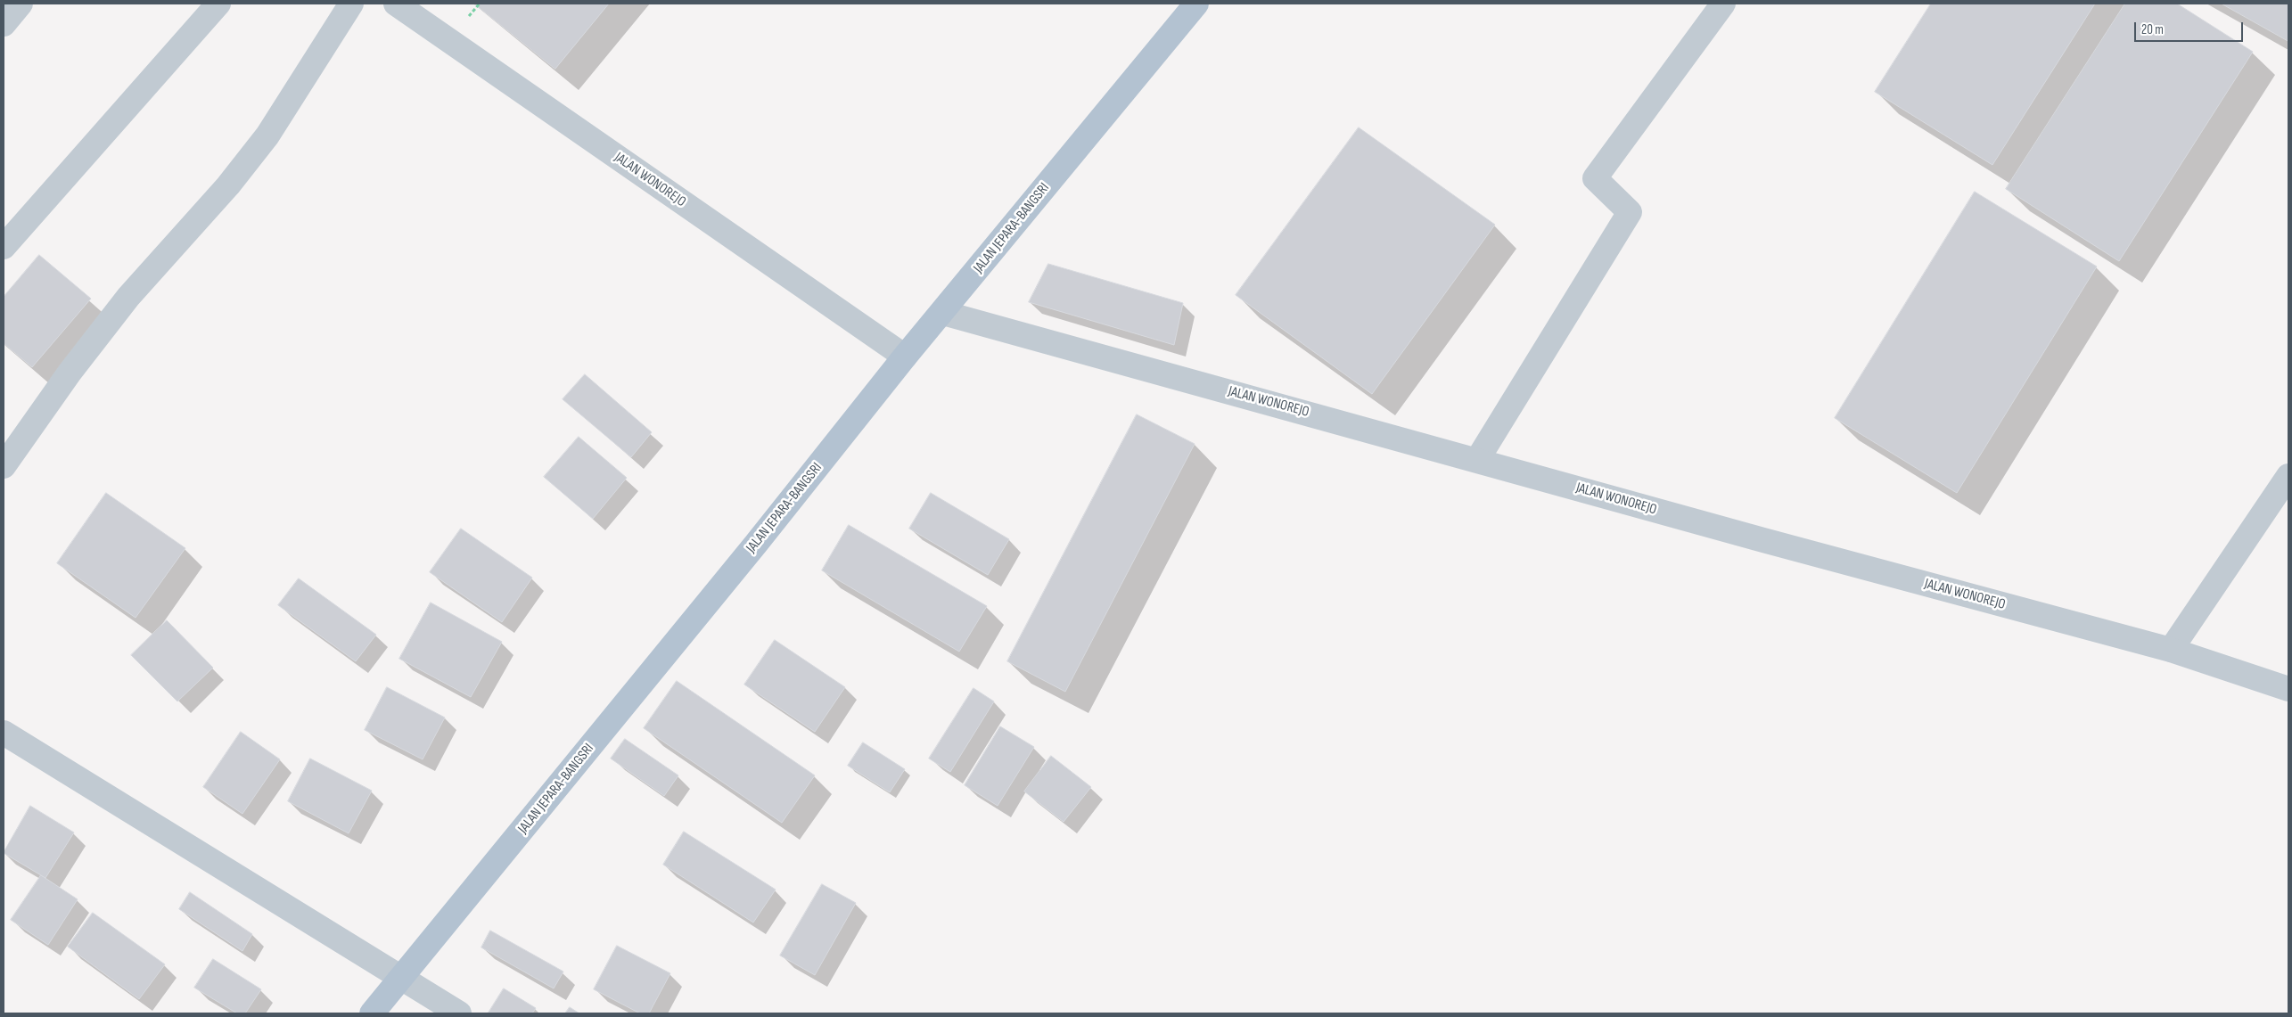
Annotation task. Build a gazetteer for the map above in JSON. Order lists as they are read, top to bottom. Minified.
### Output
{"streets":{"main road":["JALAN JEPARA-BANGSRI"],"street":["JALAN WONOREJO"]},"crossings":[["JALAN WONOREJO","JALAN JEPARA-BANGSRI"]],"scale_bar":"20 m"}
